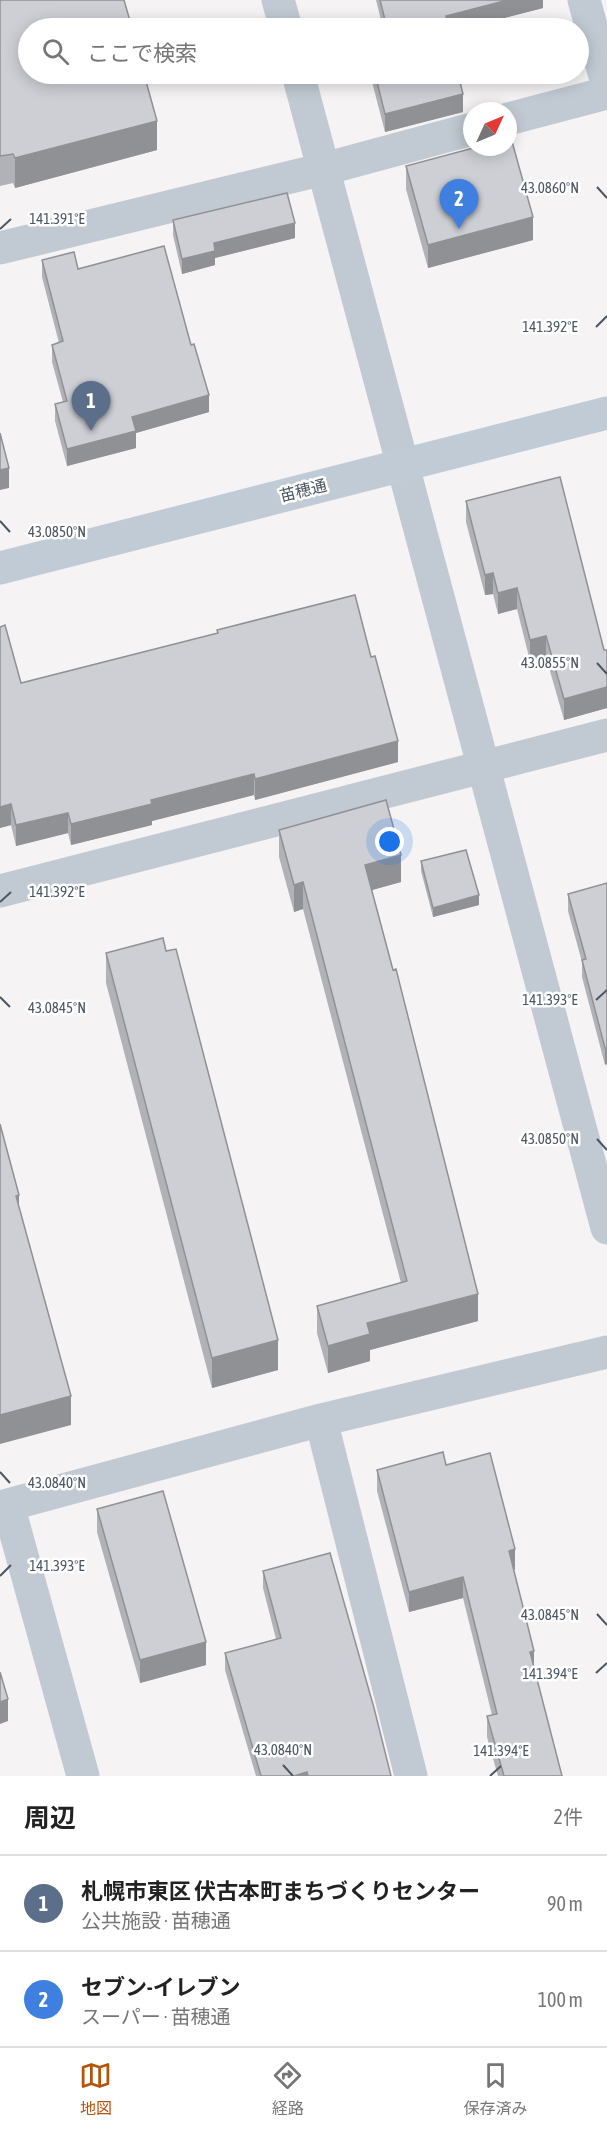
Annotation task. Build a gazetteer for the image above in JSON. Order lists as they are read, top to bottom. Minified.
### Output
{"streets":{"street":["苗穂通"]},"north":"top right","page":{"search":"ここで検索","pins":["2","1"],"heading":["周辺","2件"],"list":[{"mark":"1","name":"札幌市東区 伏古本町まちづくりセンター","note":"公共施設 · 苗穂通","value":"90 m"},{"mark":"2","name":"セブン-イレブン","note":"スーパー · 苗穂通","value":"100 m"}],"nav":["地図","経路","保存済み"]},"coordinates":["43.0860°N","141.391°E","141.392°E","43.0850°N","43.0855°N","141.393°E","43.0845°N","43.0840°N","141.394°E"]}
